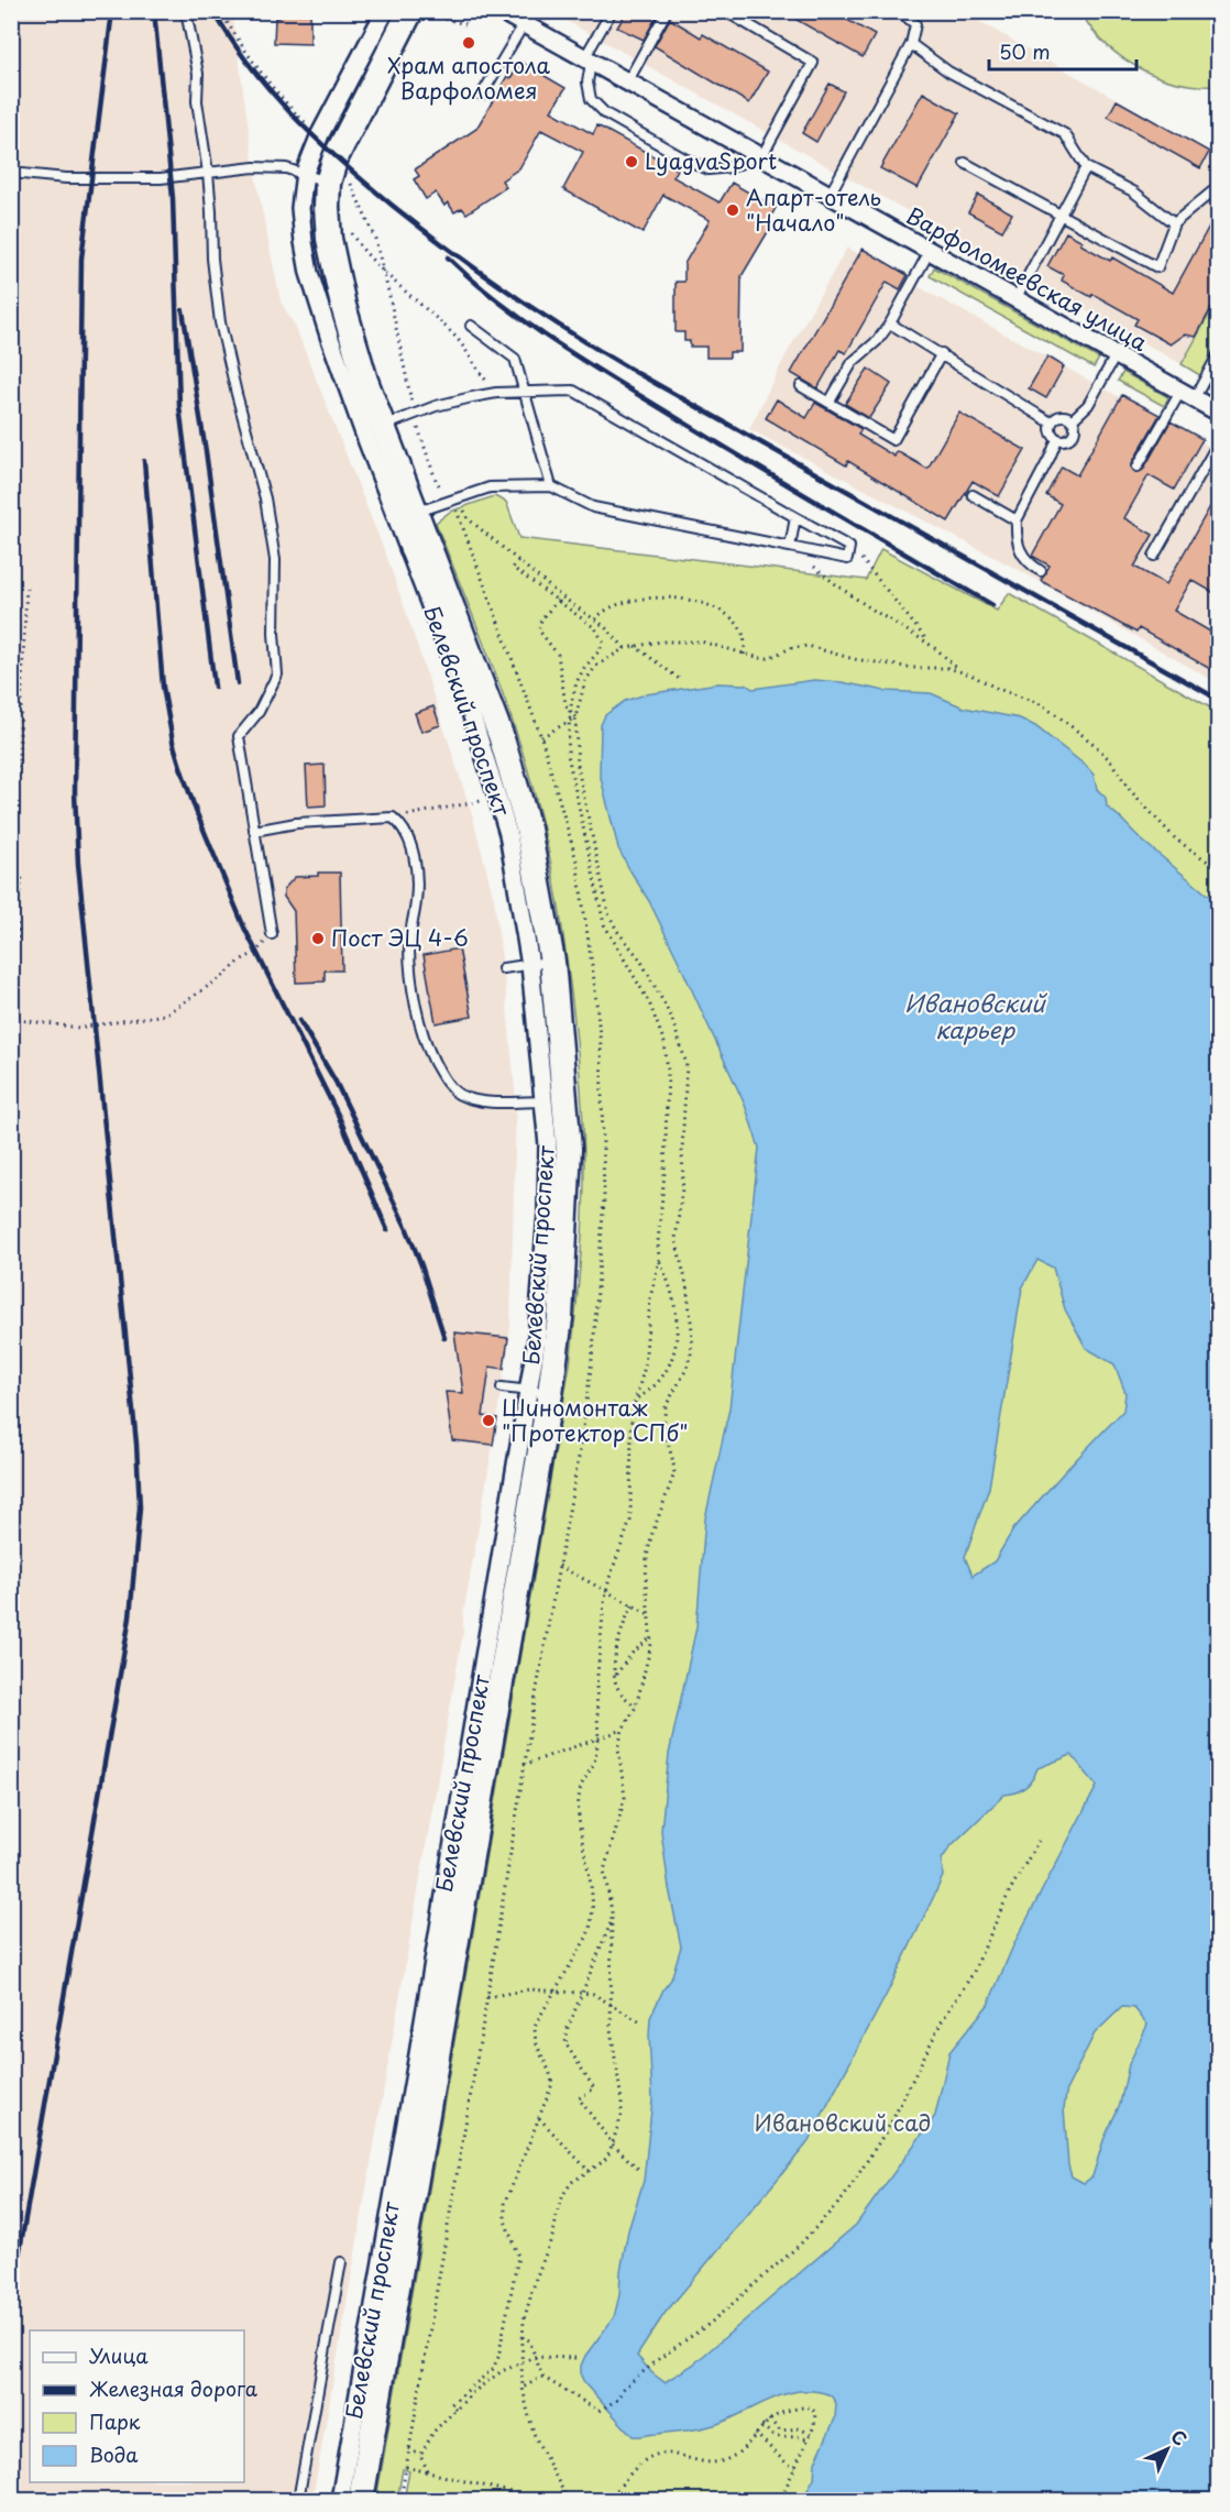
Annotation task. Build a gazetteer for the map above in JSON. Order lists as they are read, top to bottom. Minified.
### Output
{"streets":{"street":["Варфоломеевская улица","Белевский проспект"]},"water":["Ивановский карьер"],"parks":["Ивановский сад"],"places":["Храм апостола Варфоломея","LyagvaSport","Апарт-отель \"Начало\"","Пост ЭЦ 4-6","Шиномонтаж \"Протектор СПб\""],"legend":["Улица","Железная дорога","Парк","Вода"],"scale_bar":"50 m","north":"top right"}
